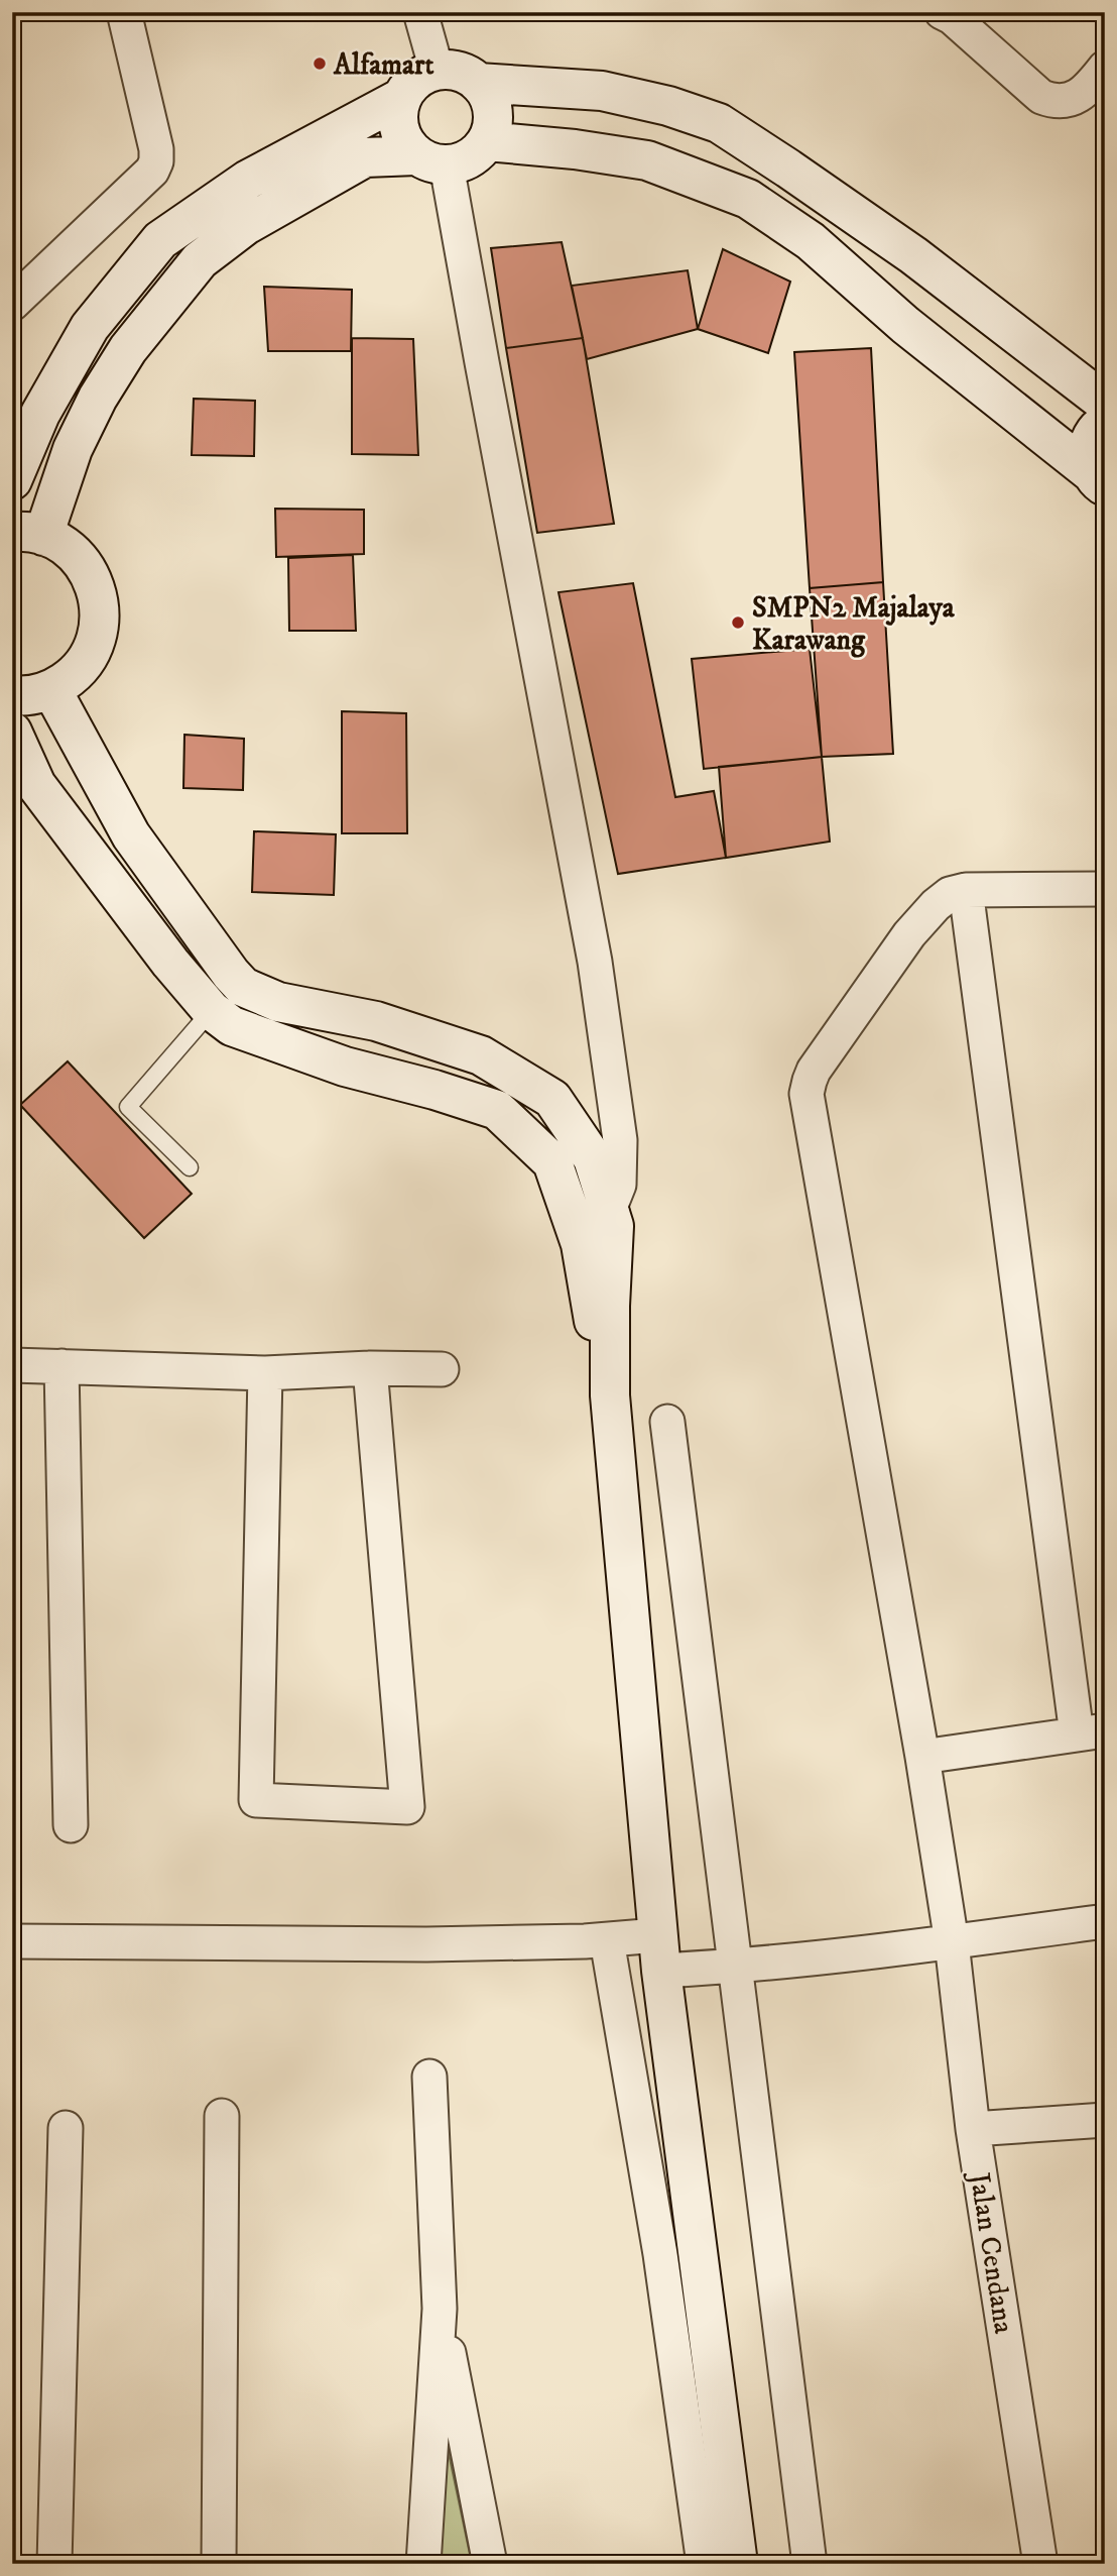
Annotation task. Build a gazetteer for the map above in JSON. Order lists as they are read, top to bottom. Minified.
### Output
{"streets":{"street":["Jalan Cendana"]},"places":["Alfamart","SMPN2 Majalaya Karawang"]}
